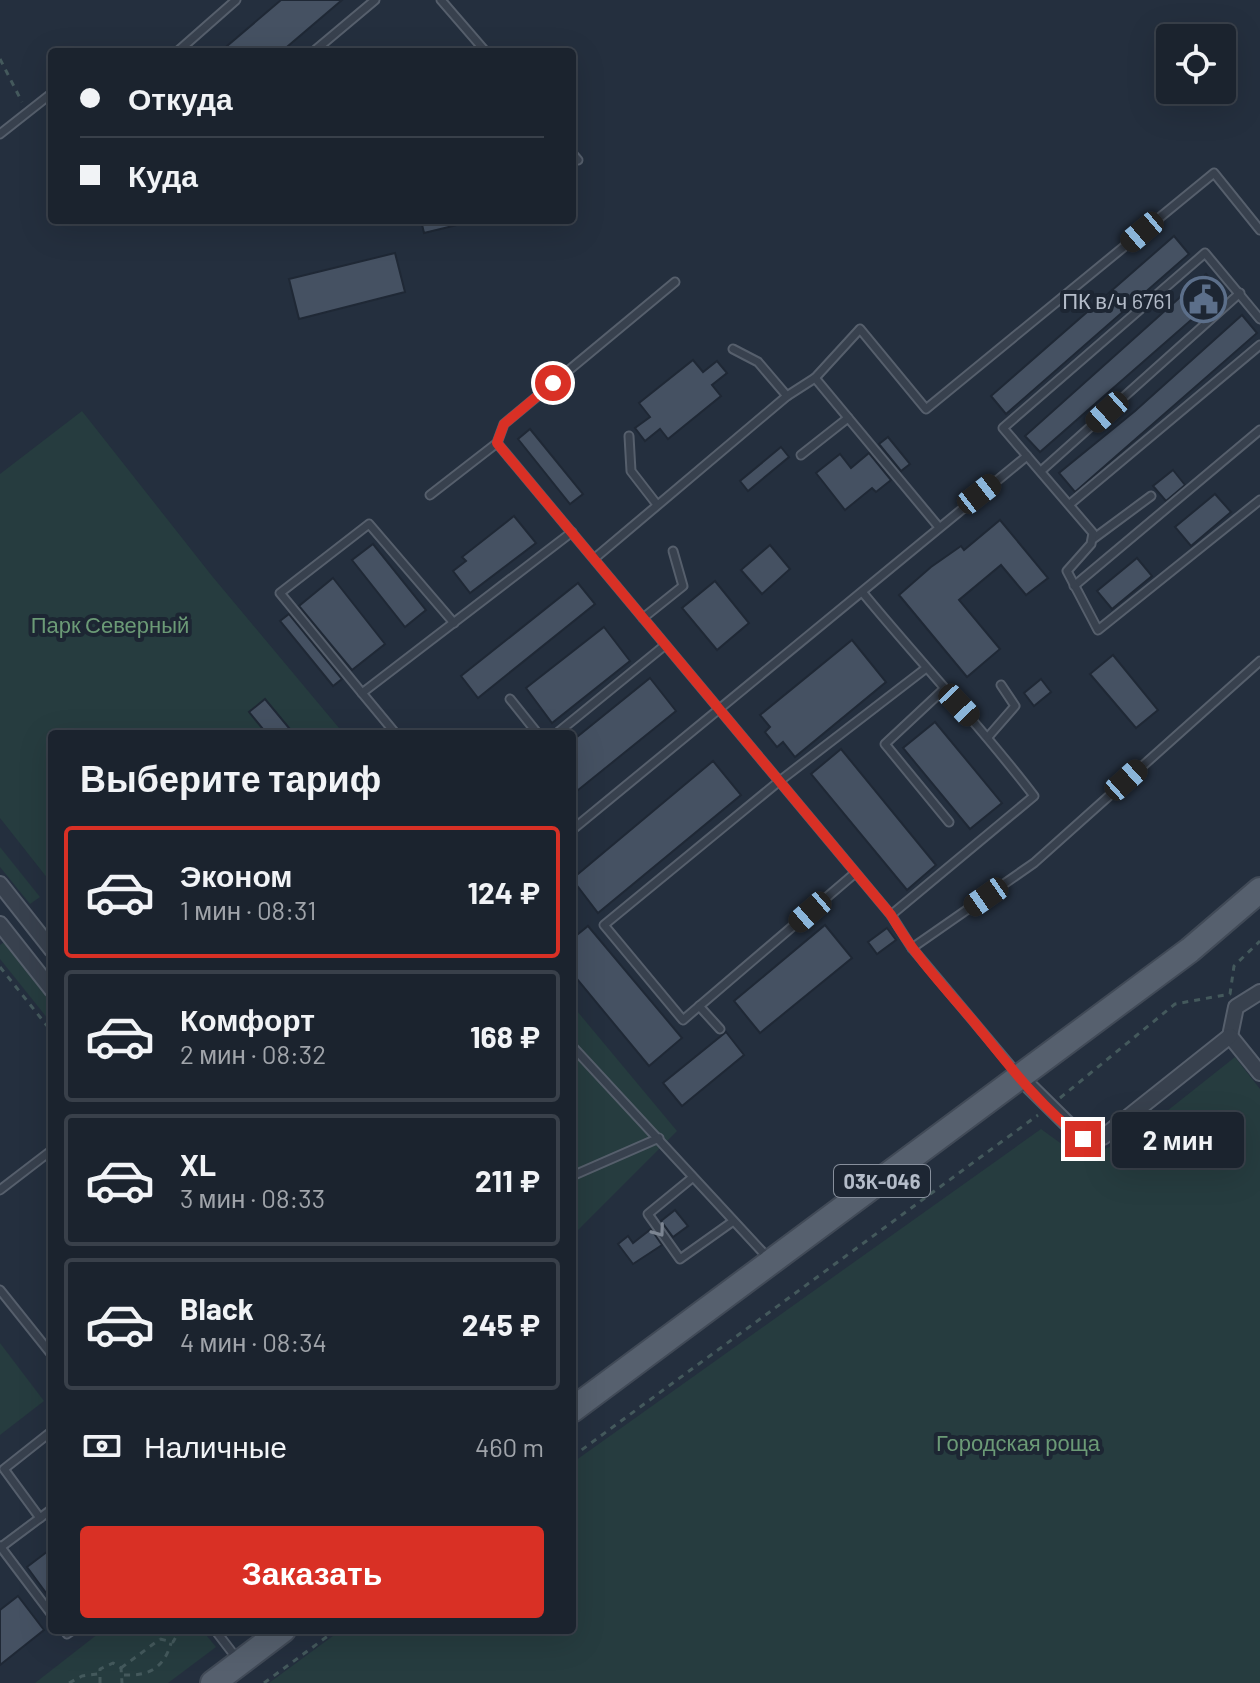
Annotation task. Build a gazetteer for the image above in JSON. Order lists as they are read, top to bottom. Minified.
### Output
{"streets":{"main road":["03К-046"]},"parks":["Парк Северный","Городская роща"],"places":{"public building":["ПК в/ч 6761"]},"page":{"banner":["Откуда","Куда"],"heading":"Выберите тариф","list":[{"name":"Эконом","note":"1 мин · 08:31","value":"124 ₽"},{"name":"Комфорт","note":"2 мин · 08:32","value":"168 ₽"},{"name":"XL","note":"3 мин · 08:33","value":"211 ₽"},{"name":"Black","note":"4 мин · 08:34","value":"245 ₽"}],"bubble":"2 мин","pay":["Наличные","460 m"],"buttons":"Заказать"}}
